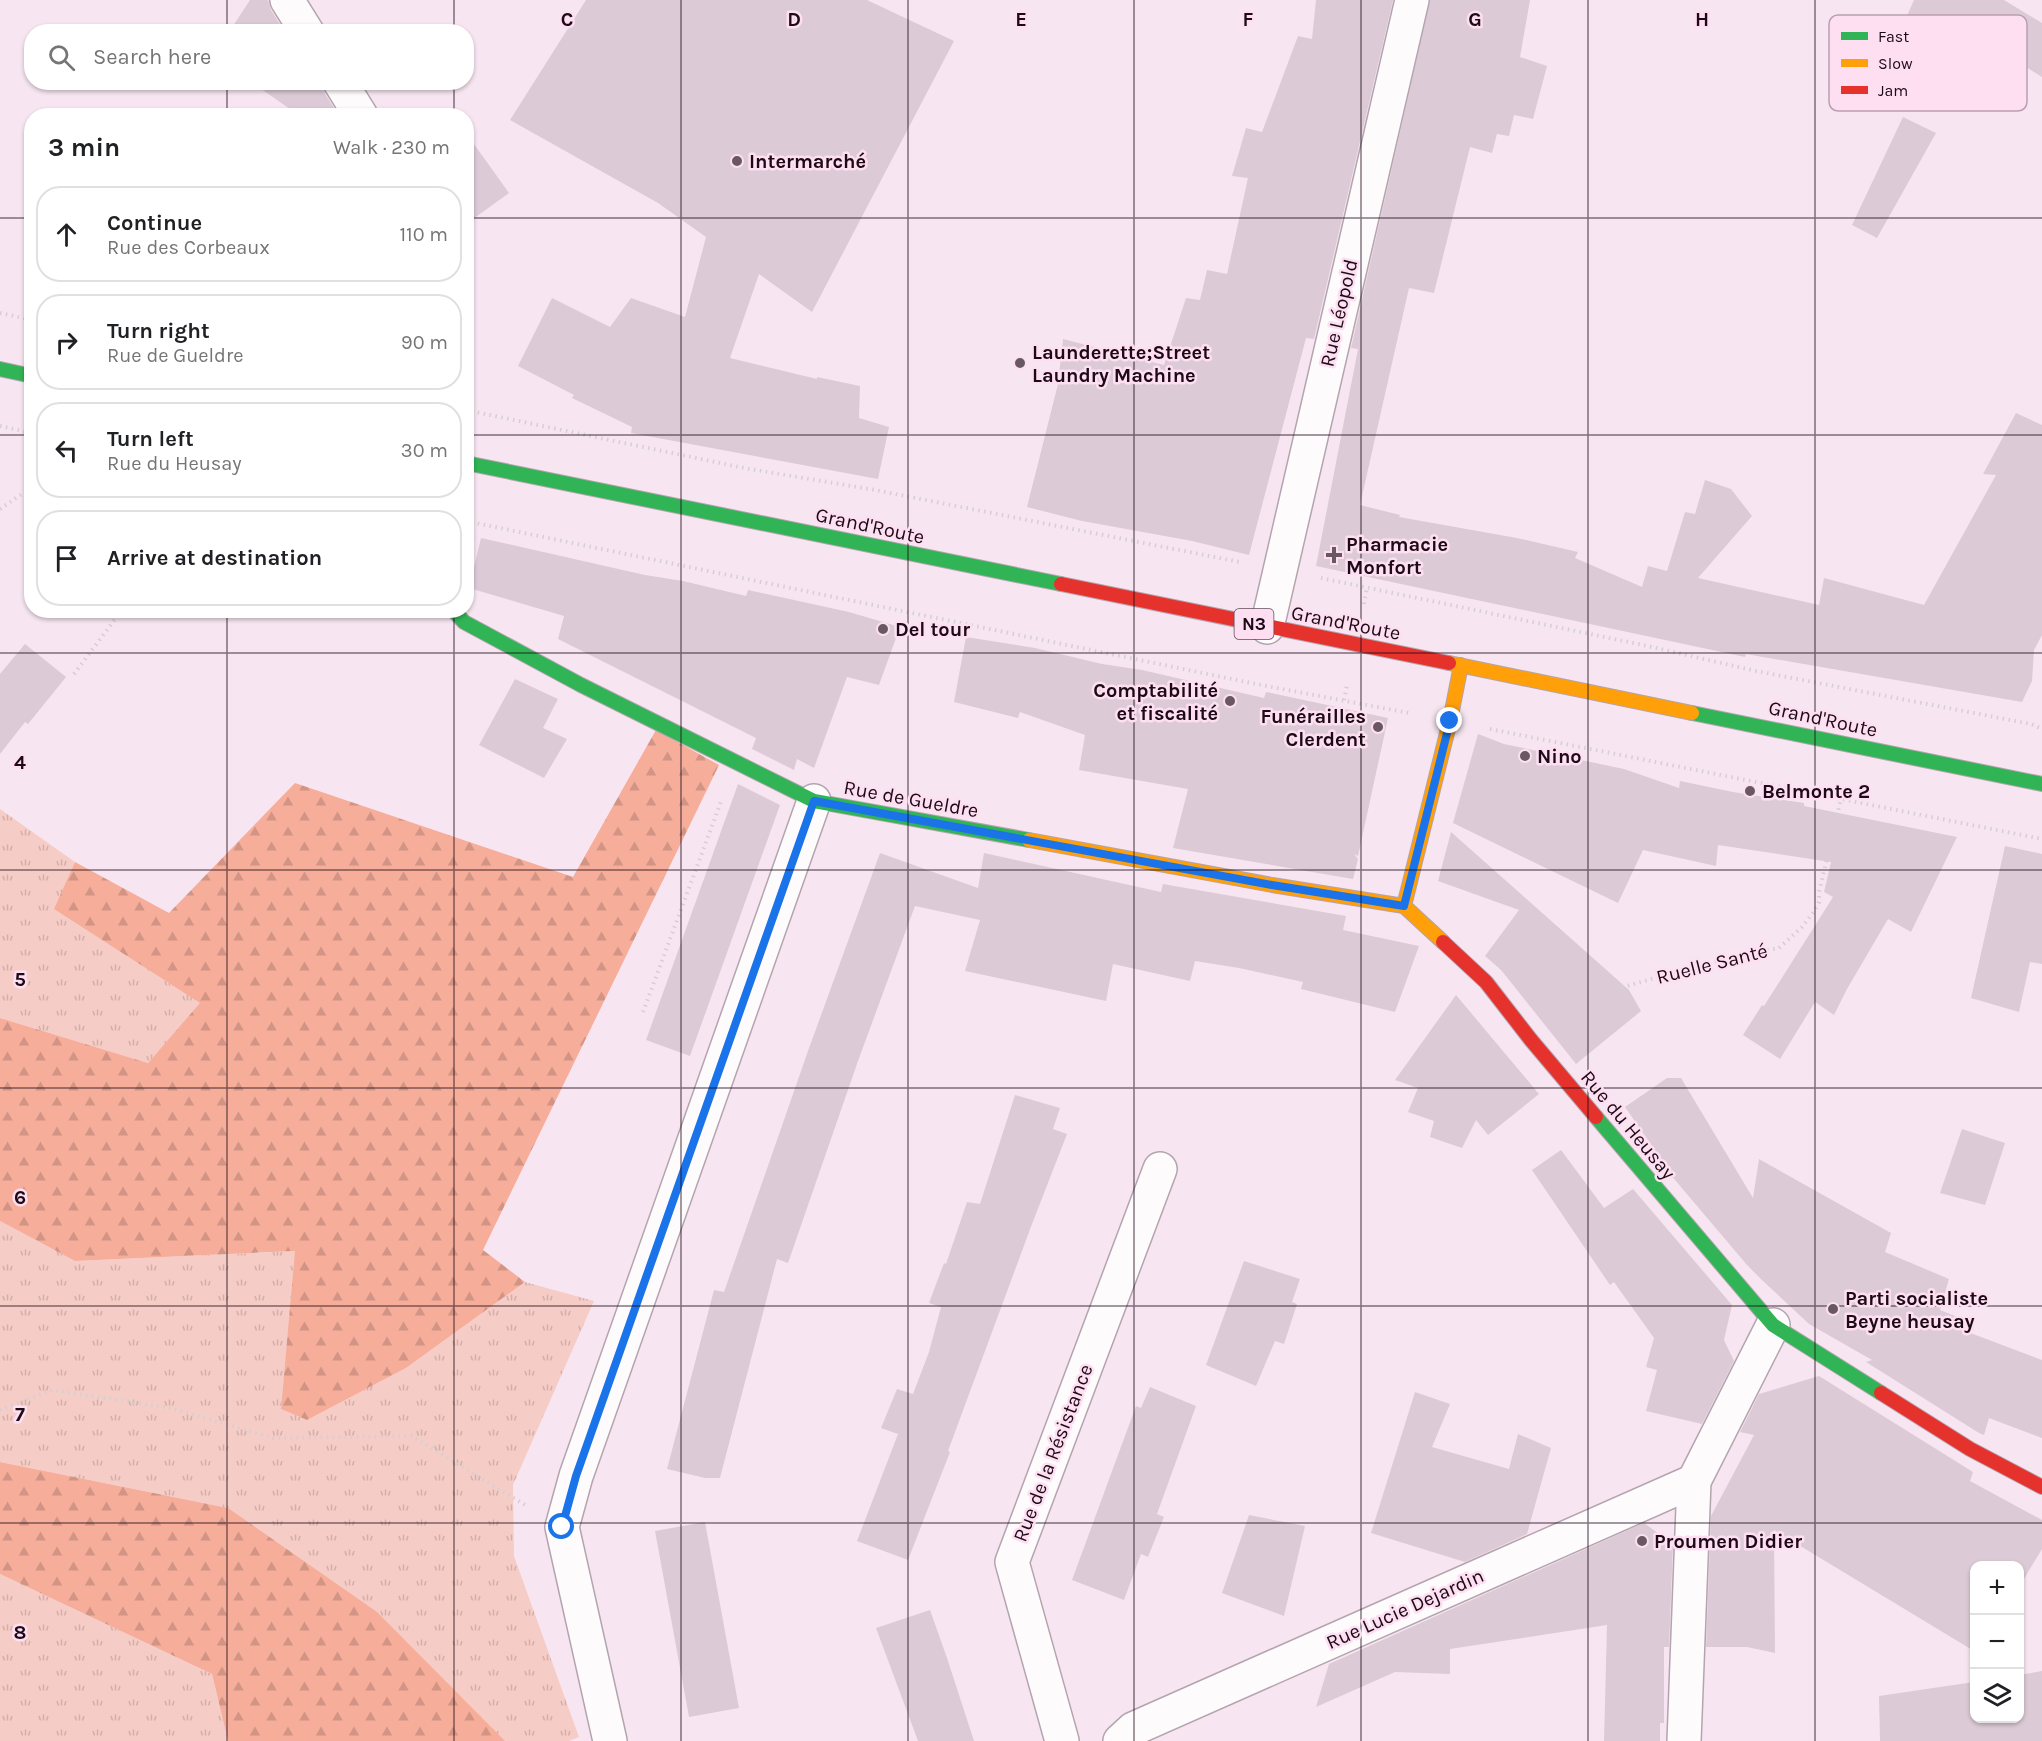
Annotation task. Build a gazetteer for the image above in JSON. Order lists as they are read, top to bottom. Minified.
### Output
{"streets":{"street":["Rue Léopold","Grand'Route","N3","Rue de Gueldre","Rue du Heusay","Rue de la Résistance","Rue Lucie Dejardin"],"path":["Ruelle Santé"]},"crossings":[["Rue Léopold","Grand'Route"],["Rue de Gueldre","Rue du Heusay"],["Ruelle Santé","Rue du Heusay"]],"places":{"other":["Intermarché","Launderette;Street Laundry Machine","Del tour","Comptabilité et fiscalité","Funérailles Clerdent","Nino","Belmonte 2","Parti socialiste Beyne heusay","Proumen Didier"],"health":["Pharmacie Monfort"]},"legend":["Fast","Slow","Jam"],"page":{"search":"Search here","heading":["3 min","Walk · 230 m"],"list":[["Continue","Rue des Corbeaux","110 m"],["Turn right","Rue de Gueldre","90 m"],["Turn left","Rue du Heusay","30 m"],"Arrive at destination"],"map_buttons":["+","−"]},"grid":{"columns":["C","D","E","F","G","H"],"rows":["4","5","6","7","8"]}}
